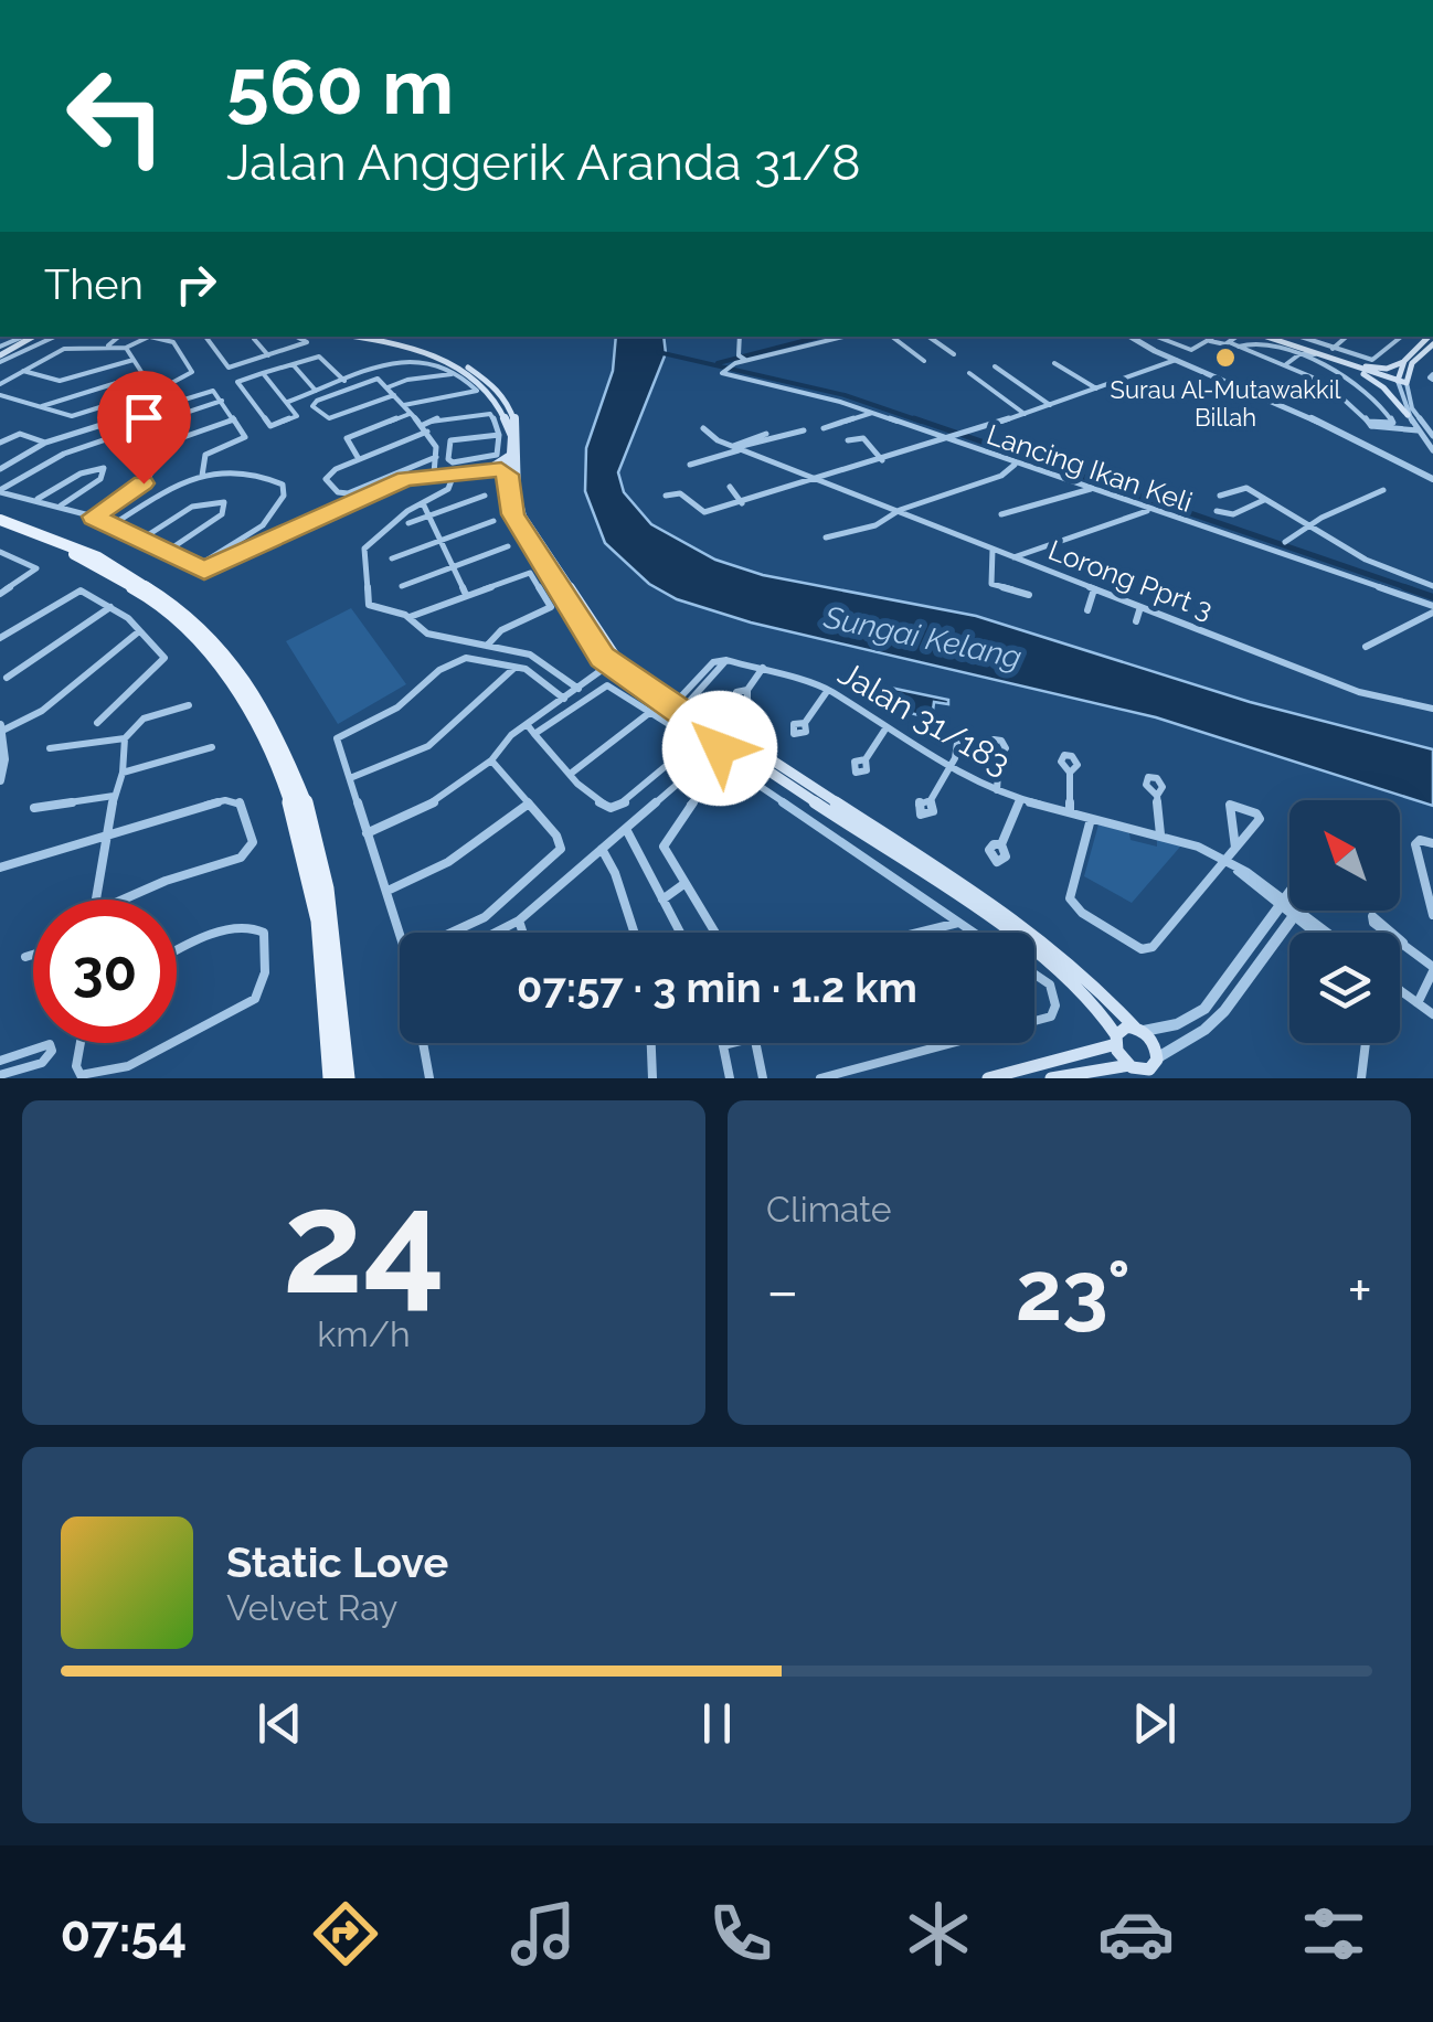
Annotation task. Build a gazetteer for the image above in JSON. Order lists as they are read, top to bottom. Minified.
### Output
{"streets":{"street":["Lancing Ikan Keli","Lorong Pprt 3","Jalan 31/183"]},"water":["Sungai Kelang"],"places":["Surau Al-Mutawakkil Billah"],"north":"top left","page":{"turn":["560 m","Jalan Anggerik Aranda 31/8"],"then":"Then","limit":"30","trip":"07:57 · 3 min · 1.2 km","tile":[["24","km/h"],"Climate"],"heat":["−","23°","+"],"song":["Static Love","Velvet Ray"],"tabs":"07:54"}}
